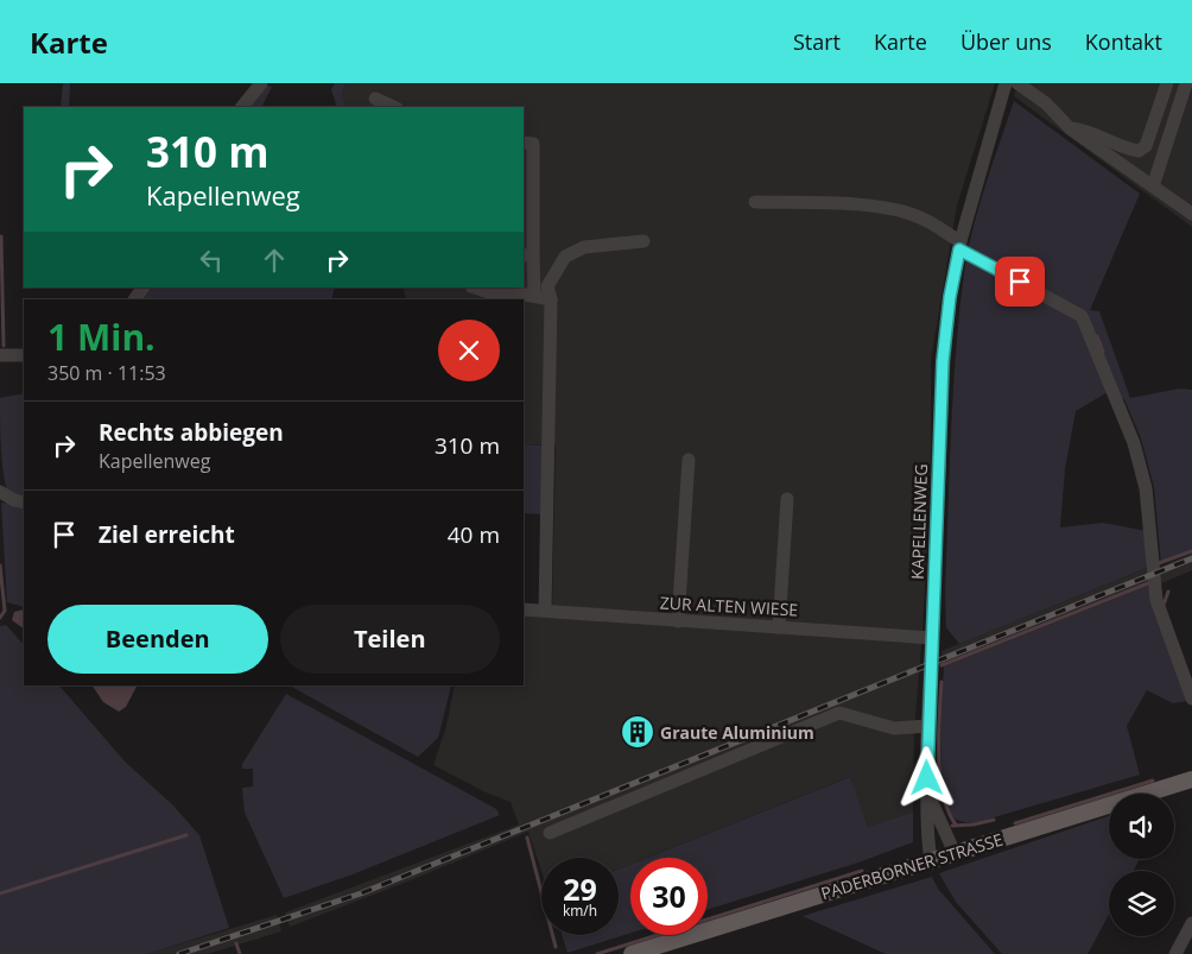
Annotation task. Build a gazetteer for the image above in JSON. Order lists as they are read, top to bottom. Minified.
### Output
{"streets":{"main road":["PADERBORNER STRASSE"],"street":["KAPELLENWEG","ZUR ALTEN WIESE"]},"crossings":[["KAPELLENWEG","ZUR ALTEN WIESE"],["KAPELLENWEG","PADERBORNER STRASSE"]],"places":{"building":["Graute Aluminium"]},"page":{"header":"Karte","nav":["Start","Karte","Über uns","Kontakt"],"turn":["310 m","Kapellenweg"],"heading":["1 Min.","350 m · 11:53"],"list":[{"name":"Rechts abbiegen","note":"Kapellenweg","value":"310 m"},{"name":"Ziel erreicht","value":"40 m"}],"buttons":["Beenden","Teilen"],"speed":"29 km/h","limit":"30"}}
